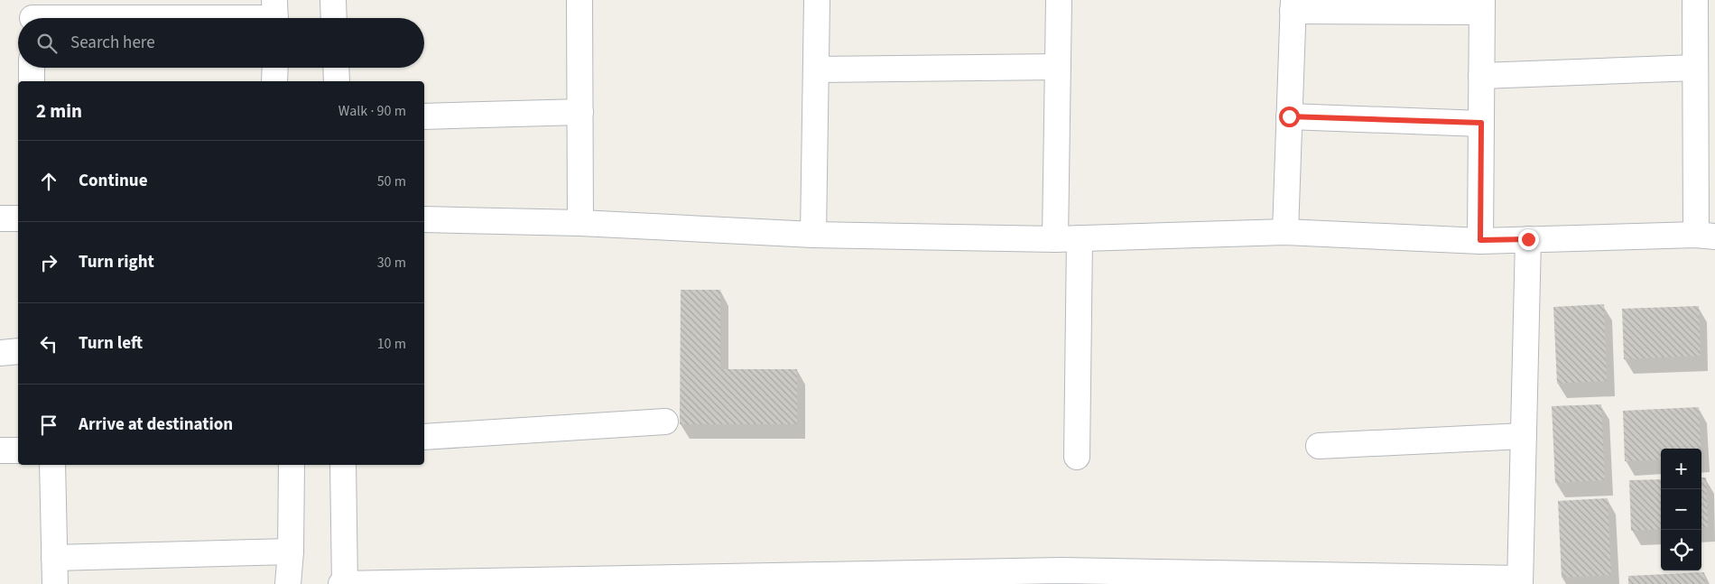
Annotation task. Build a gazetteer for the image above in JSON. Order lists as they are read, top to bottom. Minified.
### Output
{"page":{"search":"Search here","heading":["2 min","Walk · 90 m"],"list":[["Continue","50 m"],["Turn right","30 m"],["Turn left","10 m"],"Arrive at destination"],"map_buttons":["+","−"]}}
